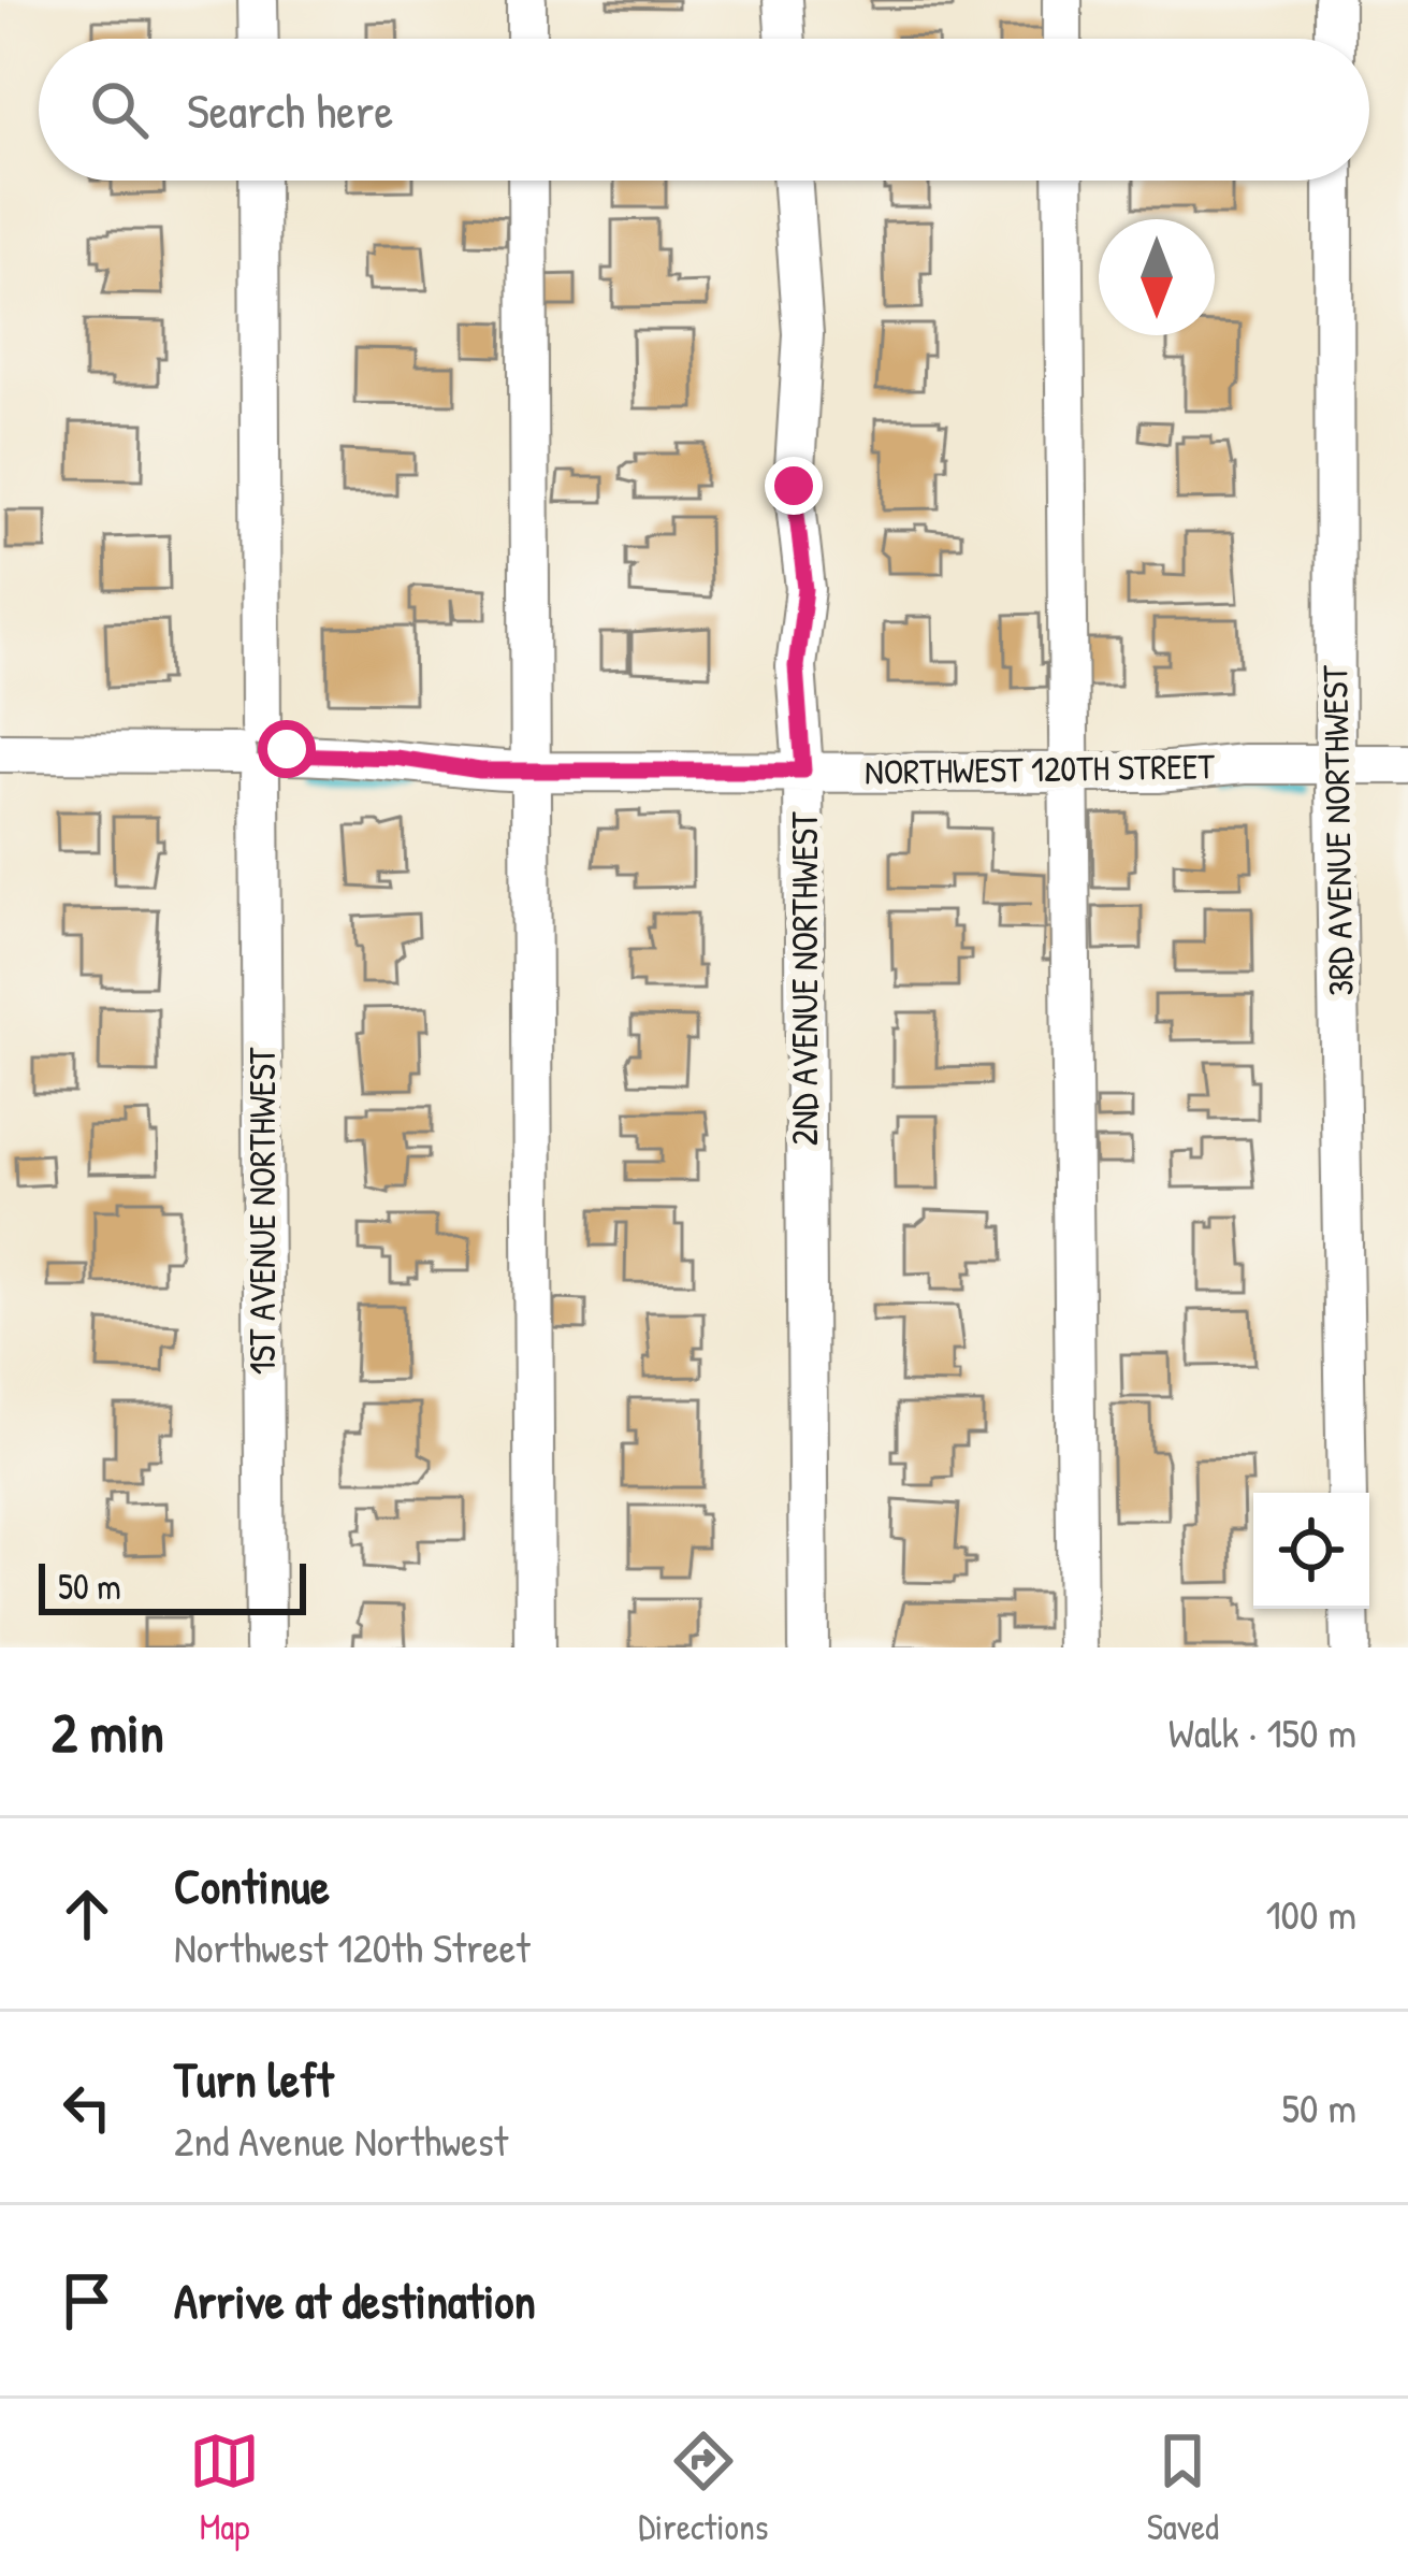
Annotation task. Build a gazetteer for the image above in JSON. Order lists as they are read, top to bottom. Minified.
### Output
{"streets":{"street":["NORTHWEST 120TH STREET","3RD AVENUE NORTHWEST","2ND AVENUE NORTHWEST","1ST AVENUE NORTHWEST"]},"crossings":[["NORTHWEST 120TH STREET","3RD AVENUE NORTHWEST"],["NORTHWEST 120TH STREET","2ND AVENUE NORTHWEST"],["NORTHWEST 120TH STREET","1ST AVENUE NORTHWEST"]],"scale_bar":"50 m","north":"bottom","page":{"search":"Search here","scale":"50 m","heading":["2 min","Walk · 150 m"],"list":[["Continue","Northwest 120th Street","100 m"],["Turn left","2nd Avenue Northwest","50 m"],"Arrive at destination"],"nav":["Map","Directions","Saved"]}}
